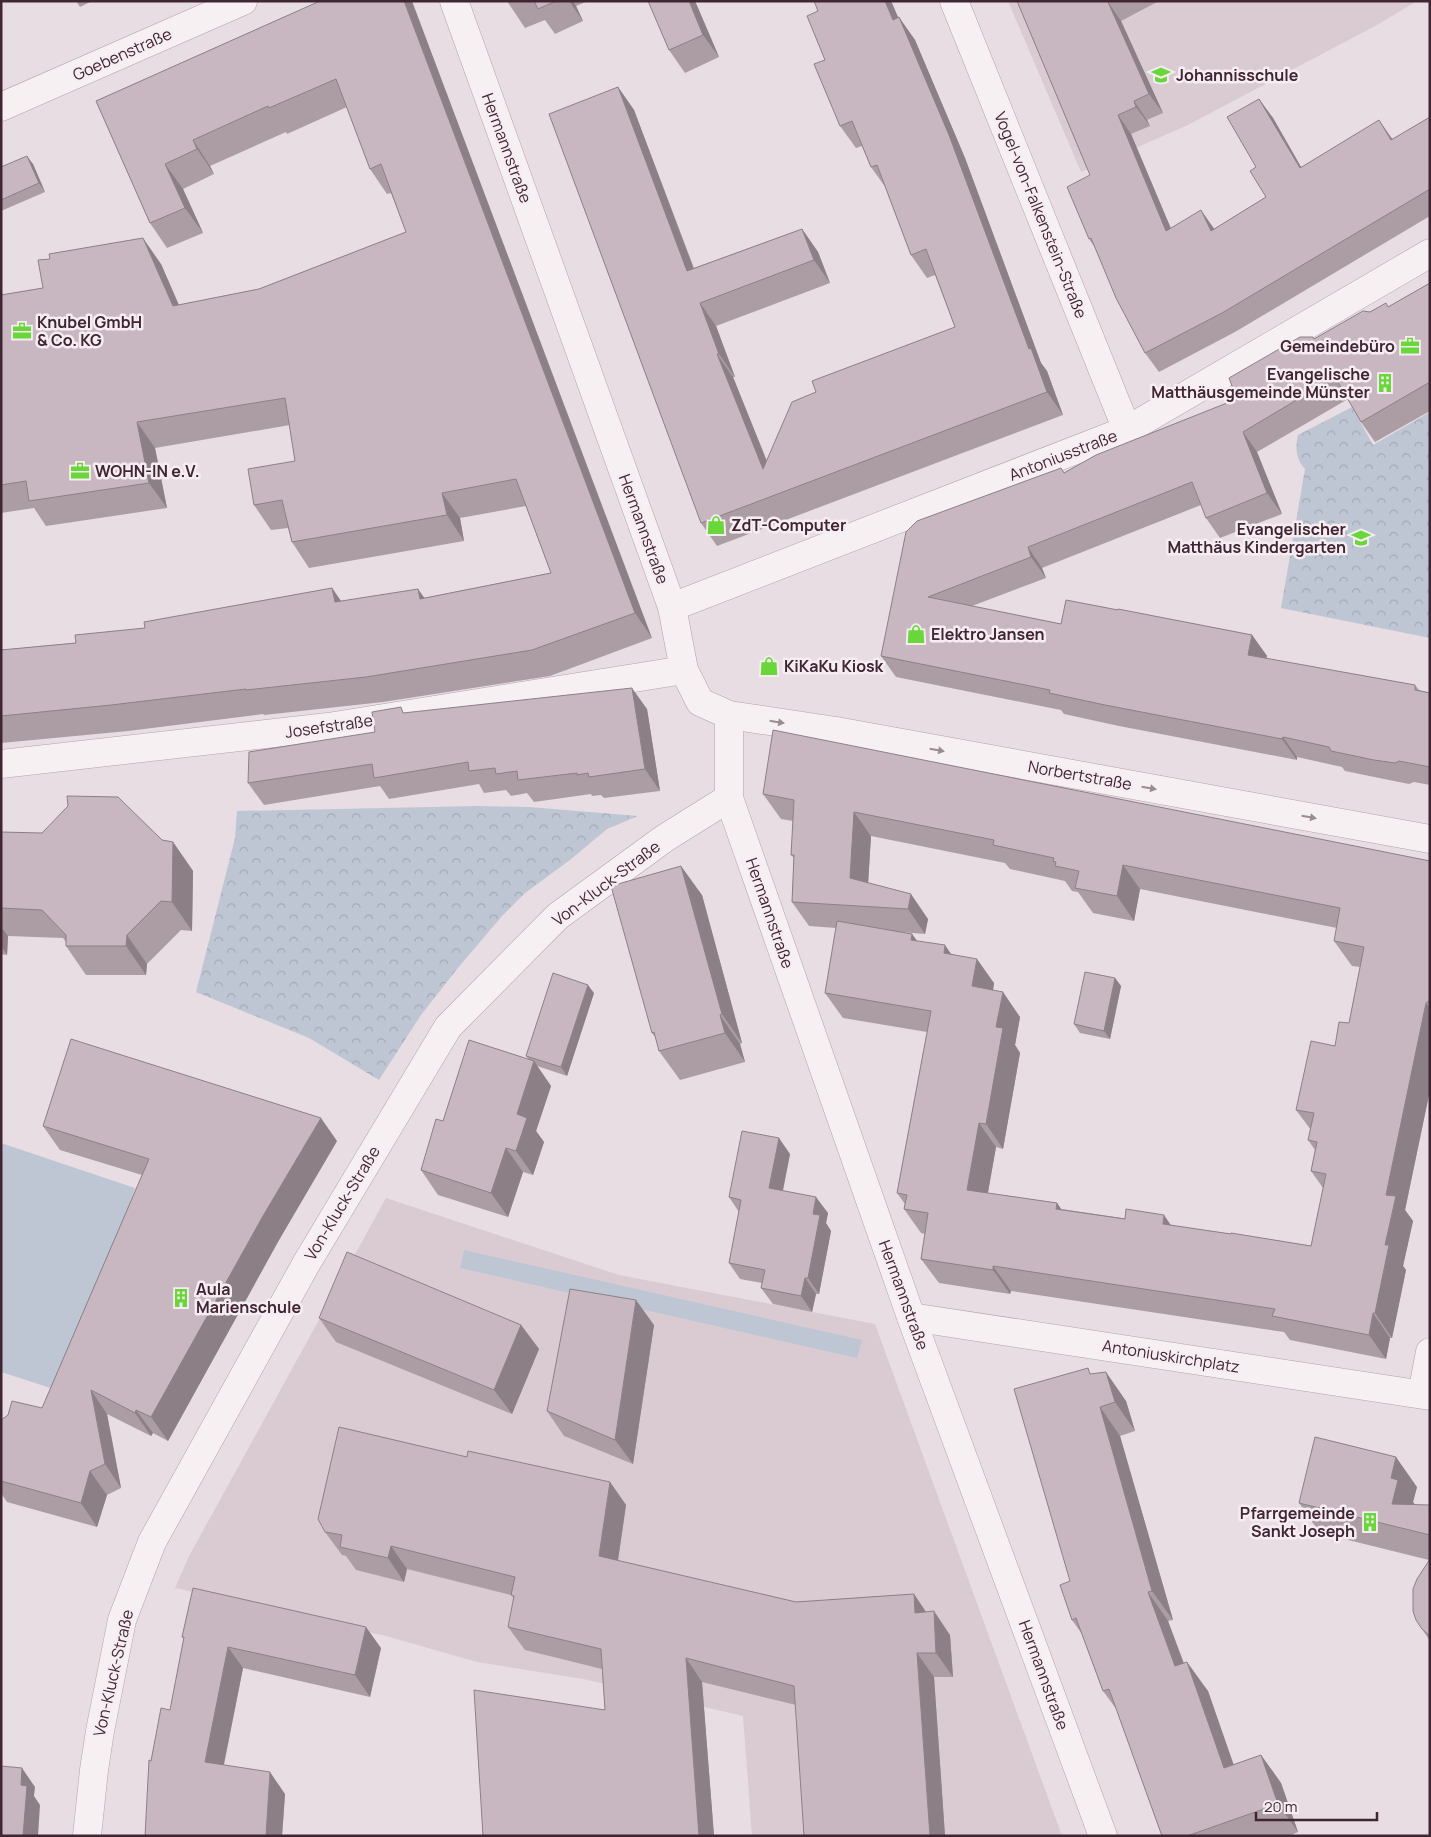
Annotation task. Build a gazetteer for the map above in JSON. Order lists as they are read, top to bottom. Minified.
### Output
{"streets":{"street":["Goebenstraße","Hermannstraße","Vogel-von-Falkenstein-Straße","Antoniusstraße","Josefstraße","Norbertstraße","Von-Kluck-Straße","Antoniuskirchplatz"]},"crossings":[["Hermannstraße","Antoniusstraße"],["Hermannstraße","Josefstraße"],["Hermannstraße","Norbertstraße"],["Hermannstraße","Von-Kluck-Straße"],["Hermannstraße","Antoniuskirchplatz"],["Vogel-von-Falkenstein-Straße","Antoniusstraße"]],"one_way":["Norbertstraße"],"places":{"school or university":["Johannisschule","Evangelischer Matthäus Kindergarten"],"office":["Knubel GmbH & Co. KG","Gemeindebüro","WOHN-IN e.V."],"building":["Evangelische Matthäusgemeinde Münster","Aula Marienschule","Pfarrgemeinde Sankt Joseph"],"shop":["ZdT-Computer","Elektro Jansen","KiKaKu Kiosk"]},"scale_bar":"20 m"}
